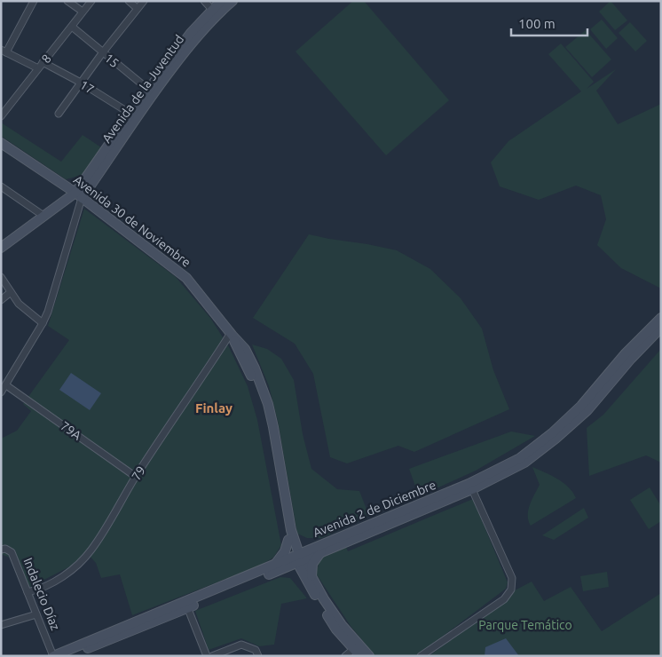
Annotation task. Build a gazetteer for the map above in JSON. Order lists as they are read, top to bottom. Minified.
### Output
{"streets":{"main road":["Avenida de la Juventud","Avenida 30 de Noviembre","Avenida 2 de Diciembre"],"street":["8","15","17","79A","79","Indalecio Díaz"]},"crossings":[["8","15"],["8","17"],["15","Avenida de la Juventud"],["17","Avenida de la Juventud"],["Avenida de la Juventud","Avenida 30 de Noviembre"],["Avenida 30 de Noviembre","79"],["Avenida 30 de Noviembre","Avenida 2 de Diciembre"],["79A","79"],["79","Indalecio Díaz"],["Avenida 2 de Diciembre","Indalecio Díaz"]],"districts":["Finlay"],"parks":["Parque Temático"],"scale_bar":"100 m"}
